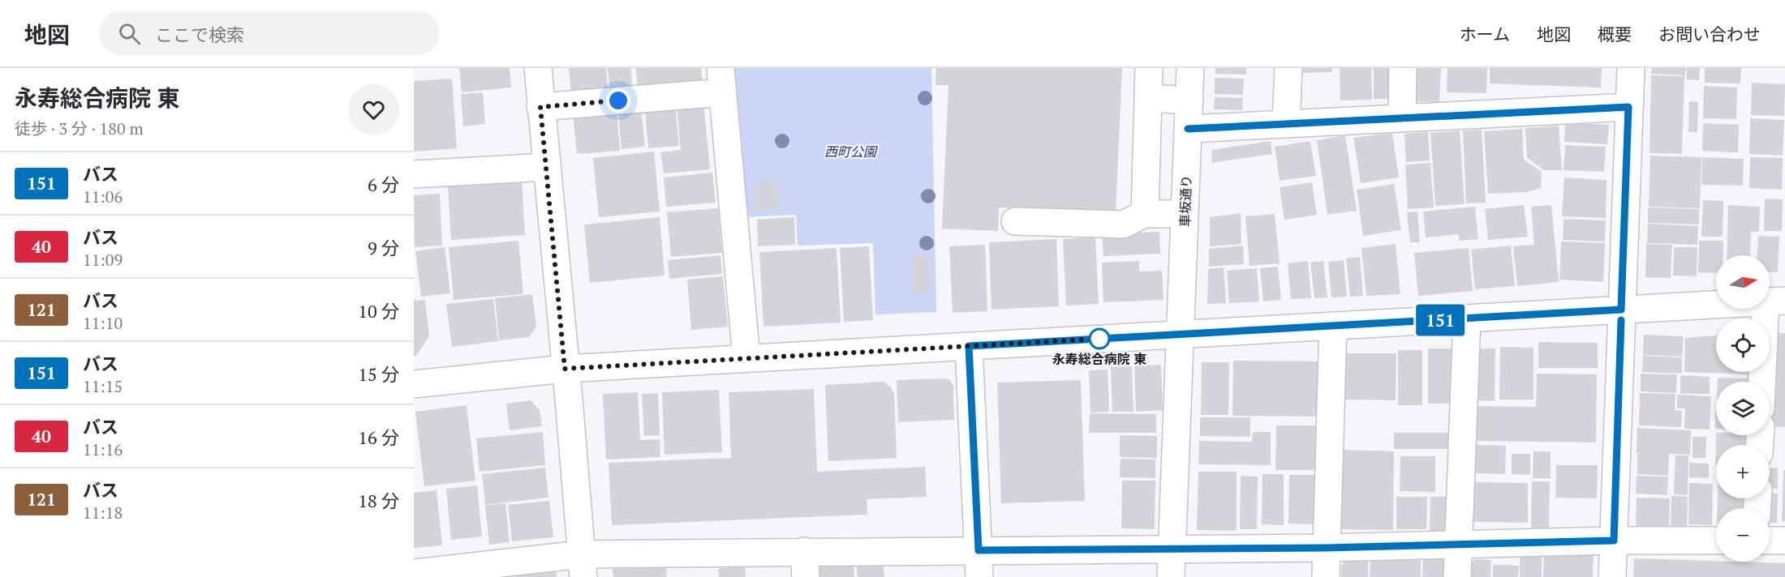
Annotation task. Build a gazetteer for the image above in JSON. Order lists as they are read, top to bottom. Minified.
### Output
{"streets":{"street":["車坂通り"]},"parks":["西町公園"],"places":["永寿総合病院 東"],"lines":["bus line 151"],"north":"right","page":{"header":"地図","search":"ここで検索","nav":["ホーム","地図","概要","お問い合わせ"],"heading":["永寿総合病院 東","徒歩 · 3 分 · 180 m"],"on_map":"151","list":[{"mark":"151","name":"バス","note":"11:06","value":"6 分"},{"mark":"40","name":"バス","note":"11:09","value":"9 分"},{"mark":"121","name":"バス","note":"11:10","value":"10 分"},{"mark":"151","name":"バス","note":"11:15","value":"15 分"},{"mark":"40","name":"バス","note":"11:16","value":"16 分"},{"mark":"121","name":"バス","note":"11:18","value":"18 分"}],"map_buttons":["+","−"]}}
